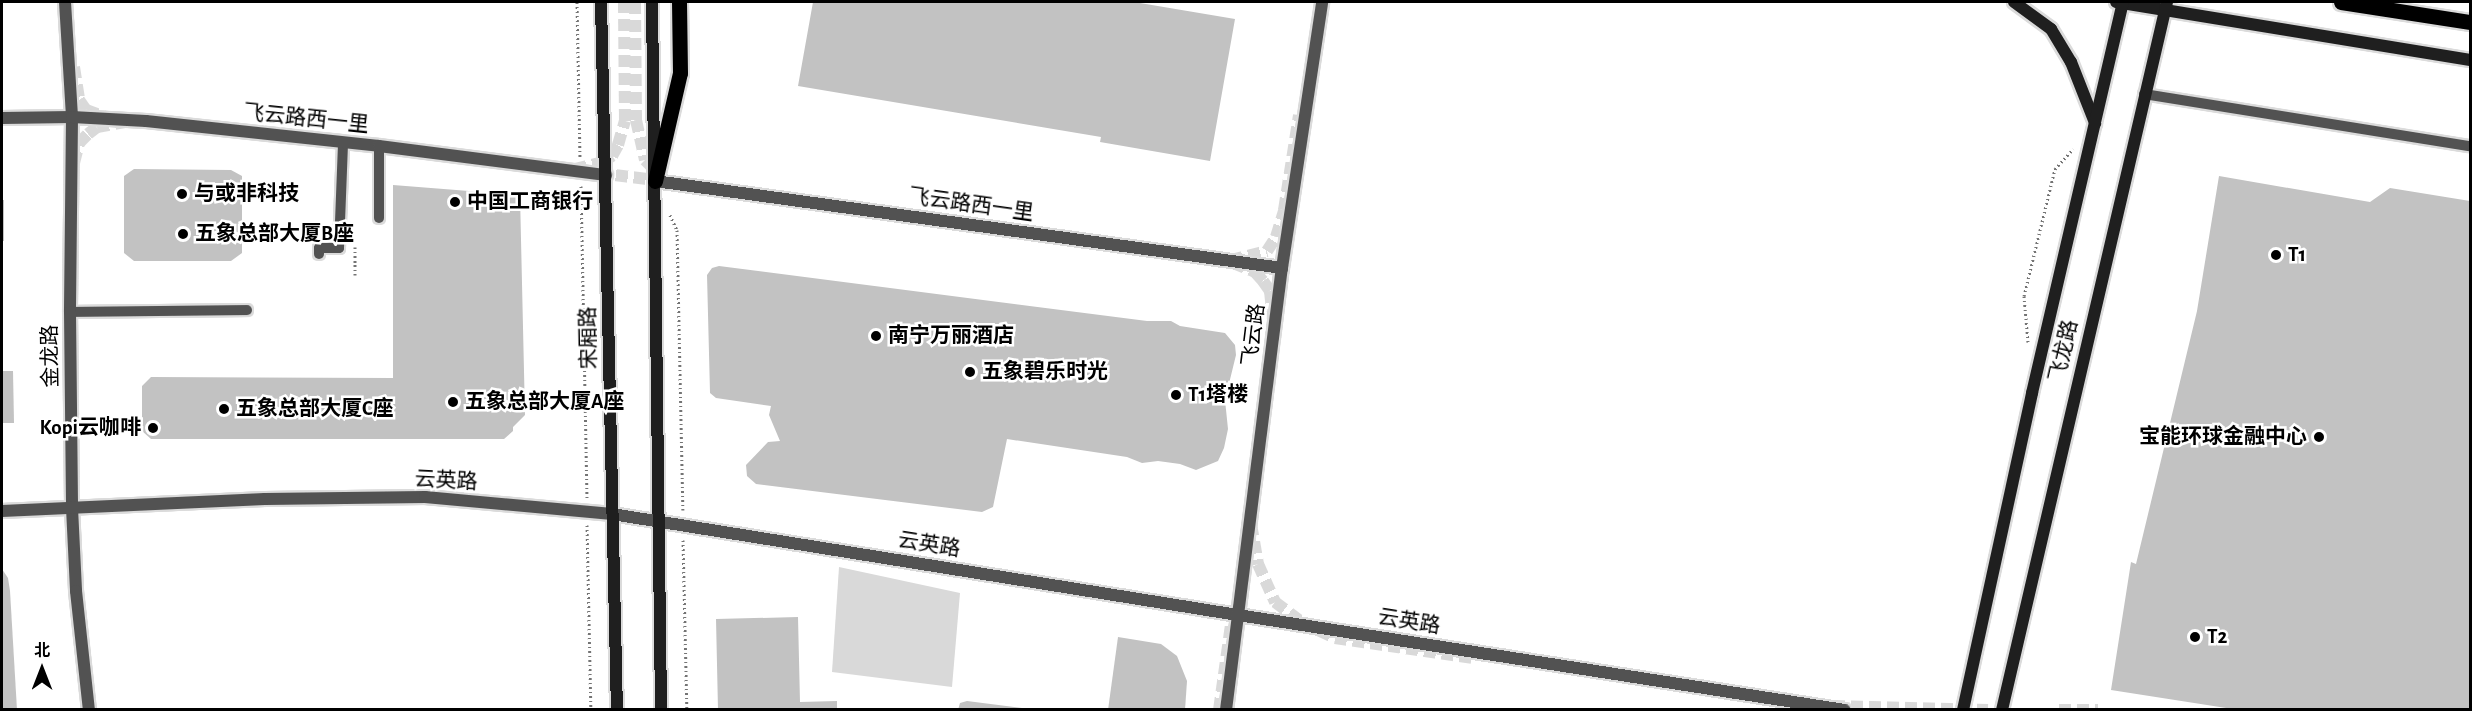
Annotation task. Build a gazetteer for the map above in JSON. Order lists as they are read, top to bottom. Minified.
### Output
{"streets":{"street":["飞云路西一里","飞云路","宋厢路","飞龙路","金龙路","云英路"]},"crossings":[["飞云路西一里","飞云路"],["飞云路西一里","宋厢路"],["飞云路西一里","金龙路"],["飞云路","云英路"],["宋厢路","云英路"],["金龙路","云英路"]],"places":["与或非科技","中国工商银行","五象总部大厦B座","T1","南宁万丽酒店","五象碧乐时光","T1塔楼","五象总部大厦A座","五象总部大厦C座","Kopi云咖啡","宝能环球金融中心","T2"],"north":"top"}
